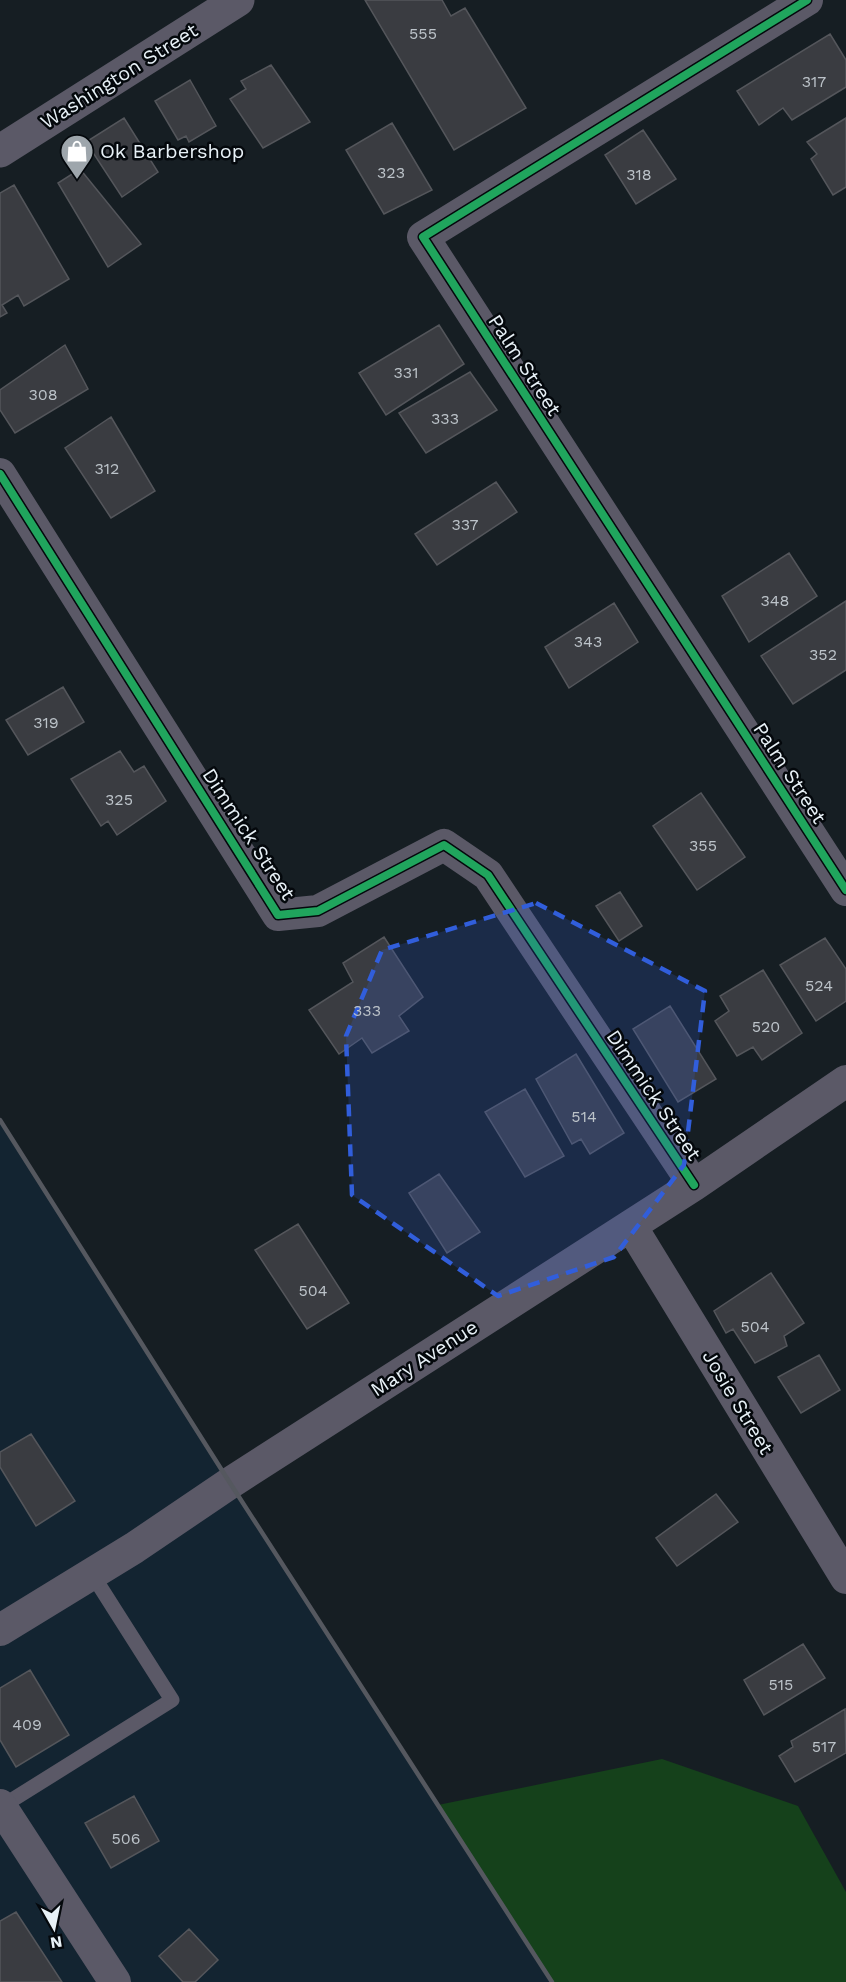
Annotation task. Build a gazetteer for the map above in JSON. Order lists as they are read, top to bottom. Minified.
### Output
{"streets":{"street":["Washington Street","Palm Street","Dimmick Street","Mary Avenue","Josie Street"]},"crossings":[["Dimmick Street","Mary Avenue"],["Mary Avenue","Josie Street"]],"places":{"shop":["Ok Barbershop"]},"house_numbers":["555","317","323","318","331","308","333","312","337","348","343","352","319","325","355","524","333","520","514","504","504","515","409","517","506"],"north":"bottom"}
